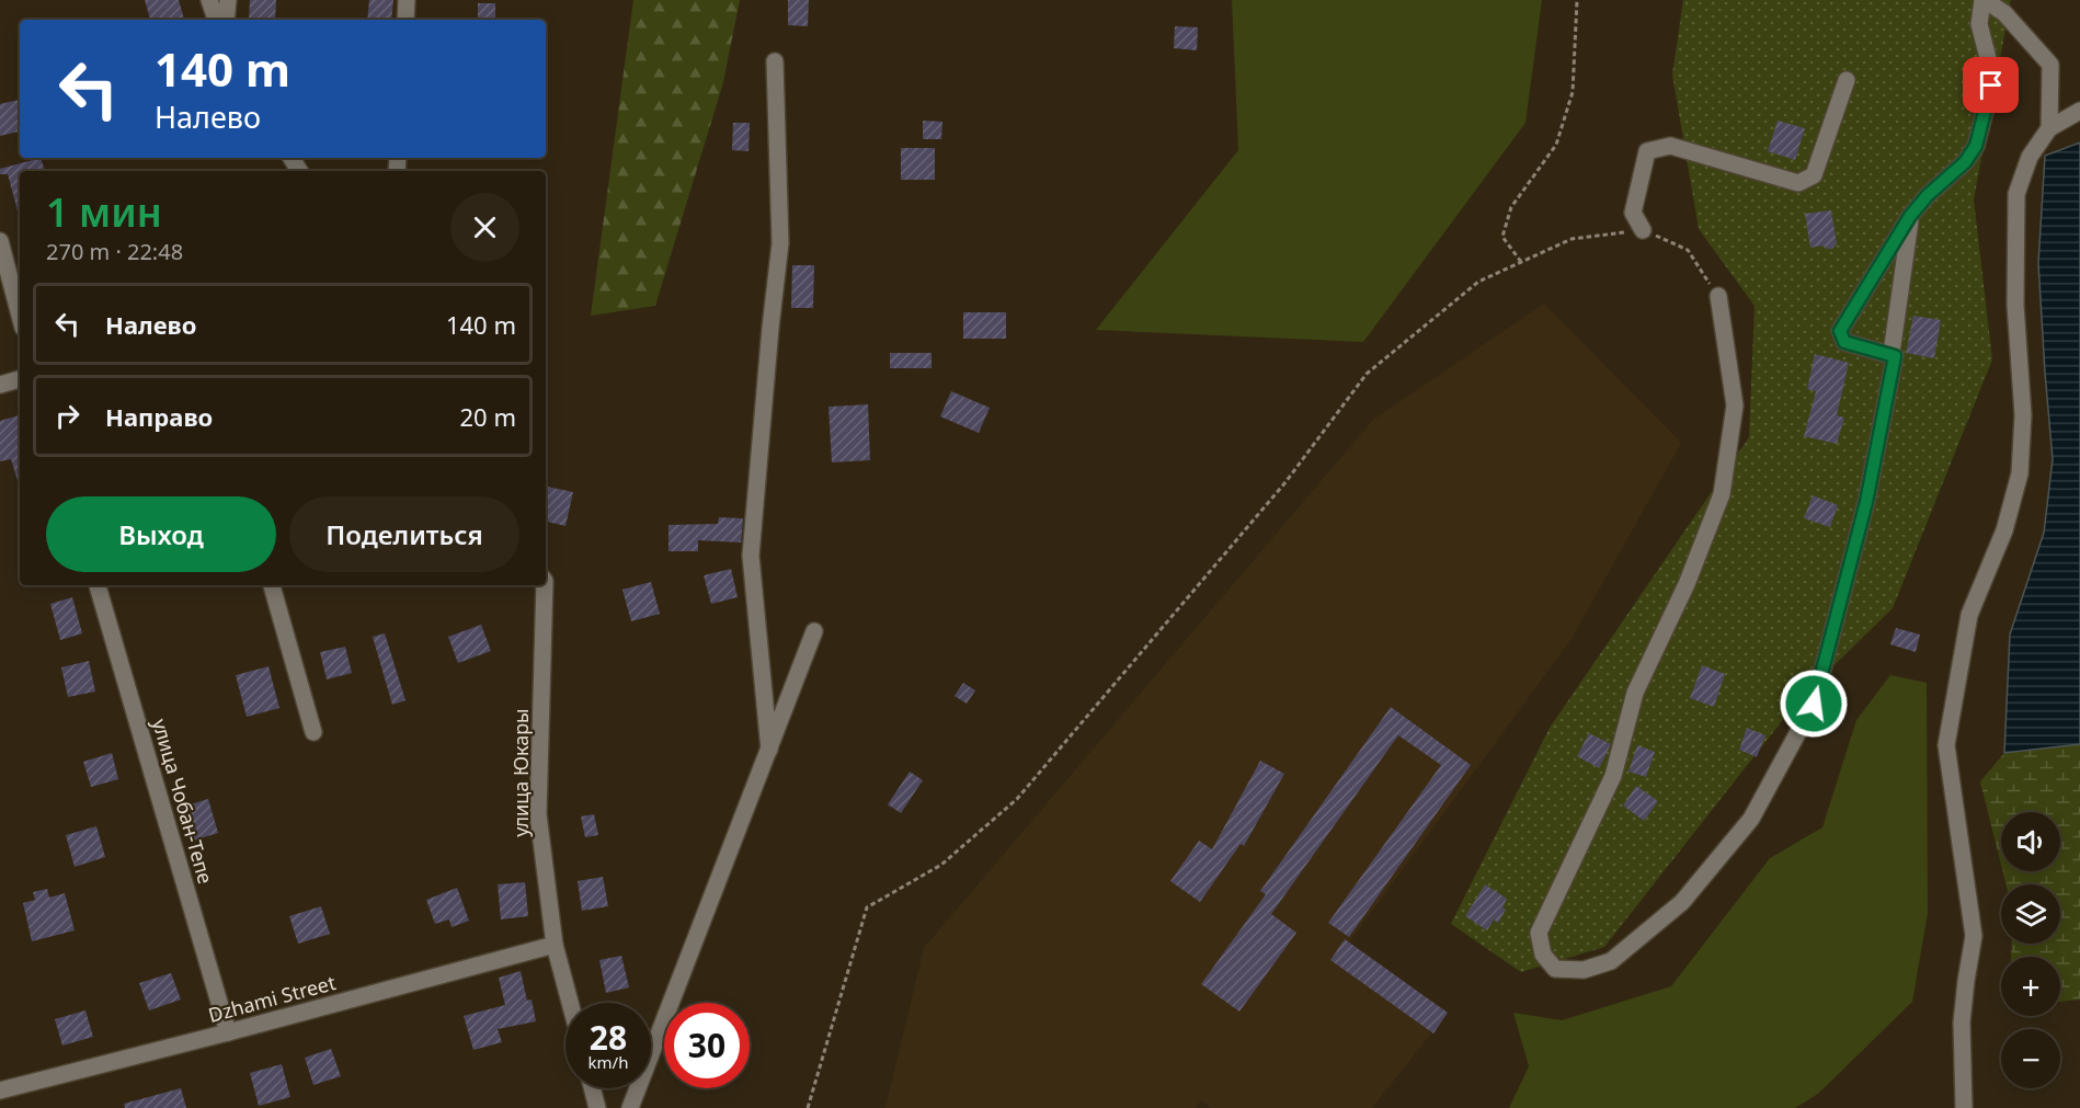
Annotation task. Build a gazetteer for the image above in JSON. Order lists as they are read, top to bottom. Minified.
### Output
{"streets":{"street":["улица Юкары","улица Чобан-Тепе","Dzhami Street"]},"crossings":[["улица Юкары","Dzhami Street"],["улица Чобан-Тепе","Dzhami Street"]],"page":{"turn":["140 m","Налево"],"heading":["1 мин","270 m · 22:48"],"list":[{"name":"Налево","value":"140 m"},{"name":"Направо","value":"20 m"}],"buttons":["Выход","Поделиться"],"map_buttons":["+","−"],"speed":"28 km/h","limit":"30"}}
